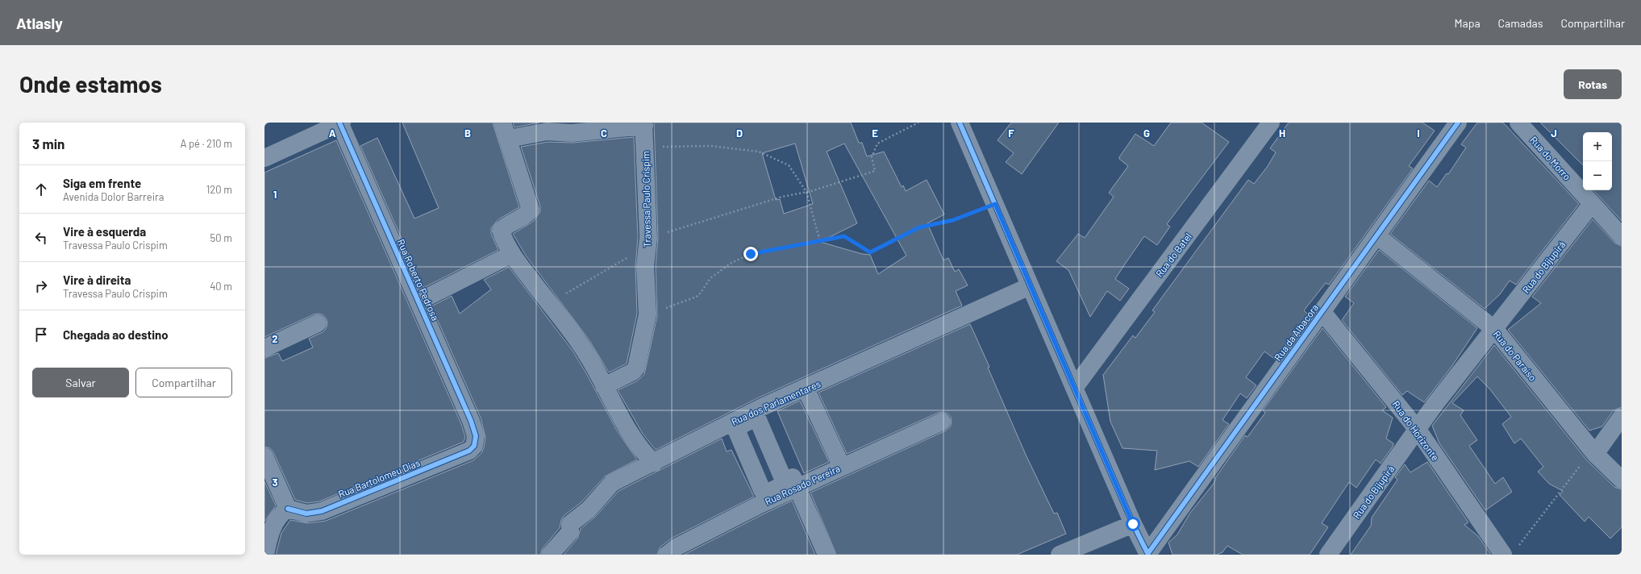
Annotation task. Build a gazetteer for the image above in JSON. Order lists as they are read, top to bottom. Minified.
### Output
{"streets":{"street":["Rua do Morro","Travessa Paulo Crispim","Rua do Batel","Rua do Bijupirá","Rua Roberto Pedrosa","Rua da Albacora","Rua do Paraíso","Rua dos Parlamentares","Rua do Horizonte","Rua Bartolomeu Dias","Rua Rosado Pereira"]},"crossings":[["Rua do Morro","Rua do Bijupirá"],["Rua do Bijupirá","Rua do Paraíso"],["Rua do Bijupirá","Rua do Horizonte"],["Rua Roberto Pedrosa","Rua Bartolomeu Dias"],["Rua da Albacora","Rua do Paraíso"],["Rua da Albacora","Rua do Horizonte"]],"page":{"header":"Atlasly","nav":["Mapa","Camadas","Compartilhar"],"buttons":["Rotas",["Salvar","Compartilhar"]],"title":"Onde estamos","heading":["3 min","A pé · 210 m"],"map_buttons":["+","−"],"list":[["Siga em frente","Avenida Dolor Barreira","120 m"],["Vire à esquerda","Travessa Paulo Crispim","50 m"],["Vire à direita","Travessa Paulo Crispim","40 m"],"Chegada ao destino"]},"grid":{"columns":["A","B","C","D","E","F","G","H","I","J"],"rows":["1","2","3"]}}
